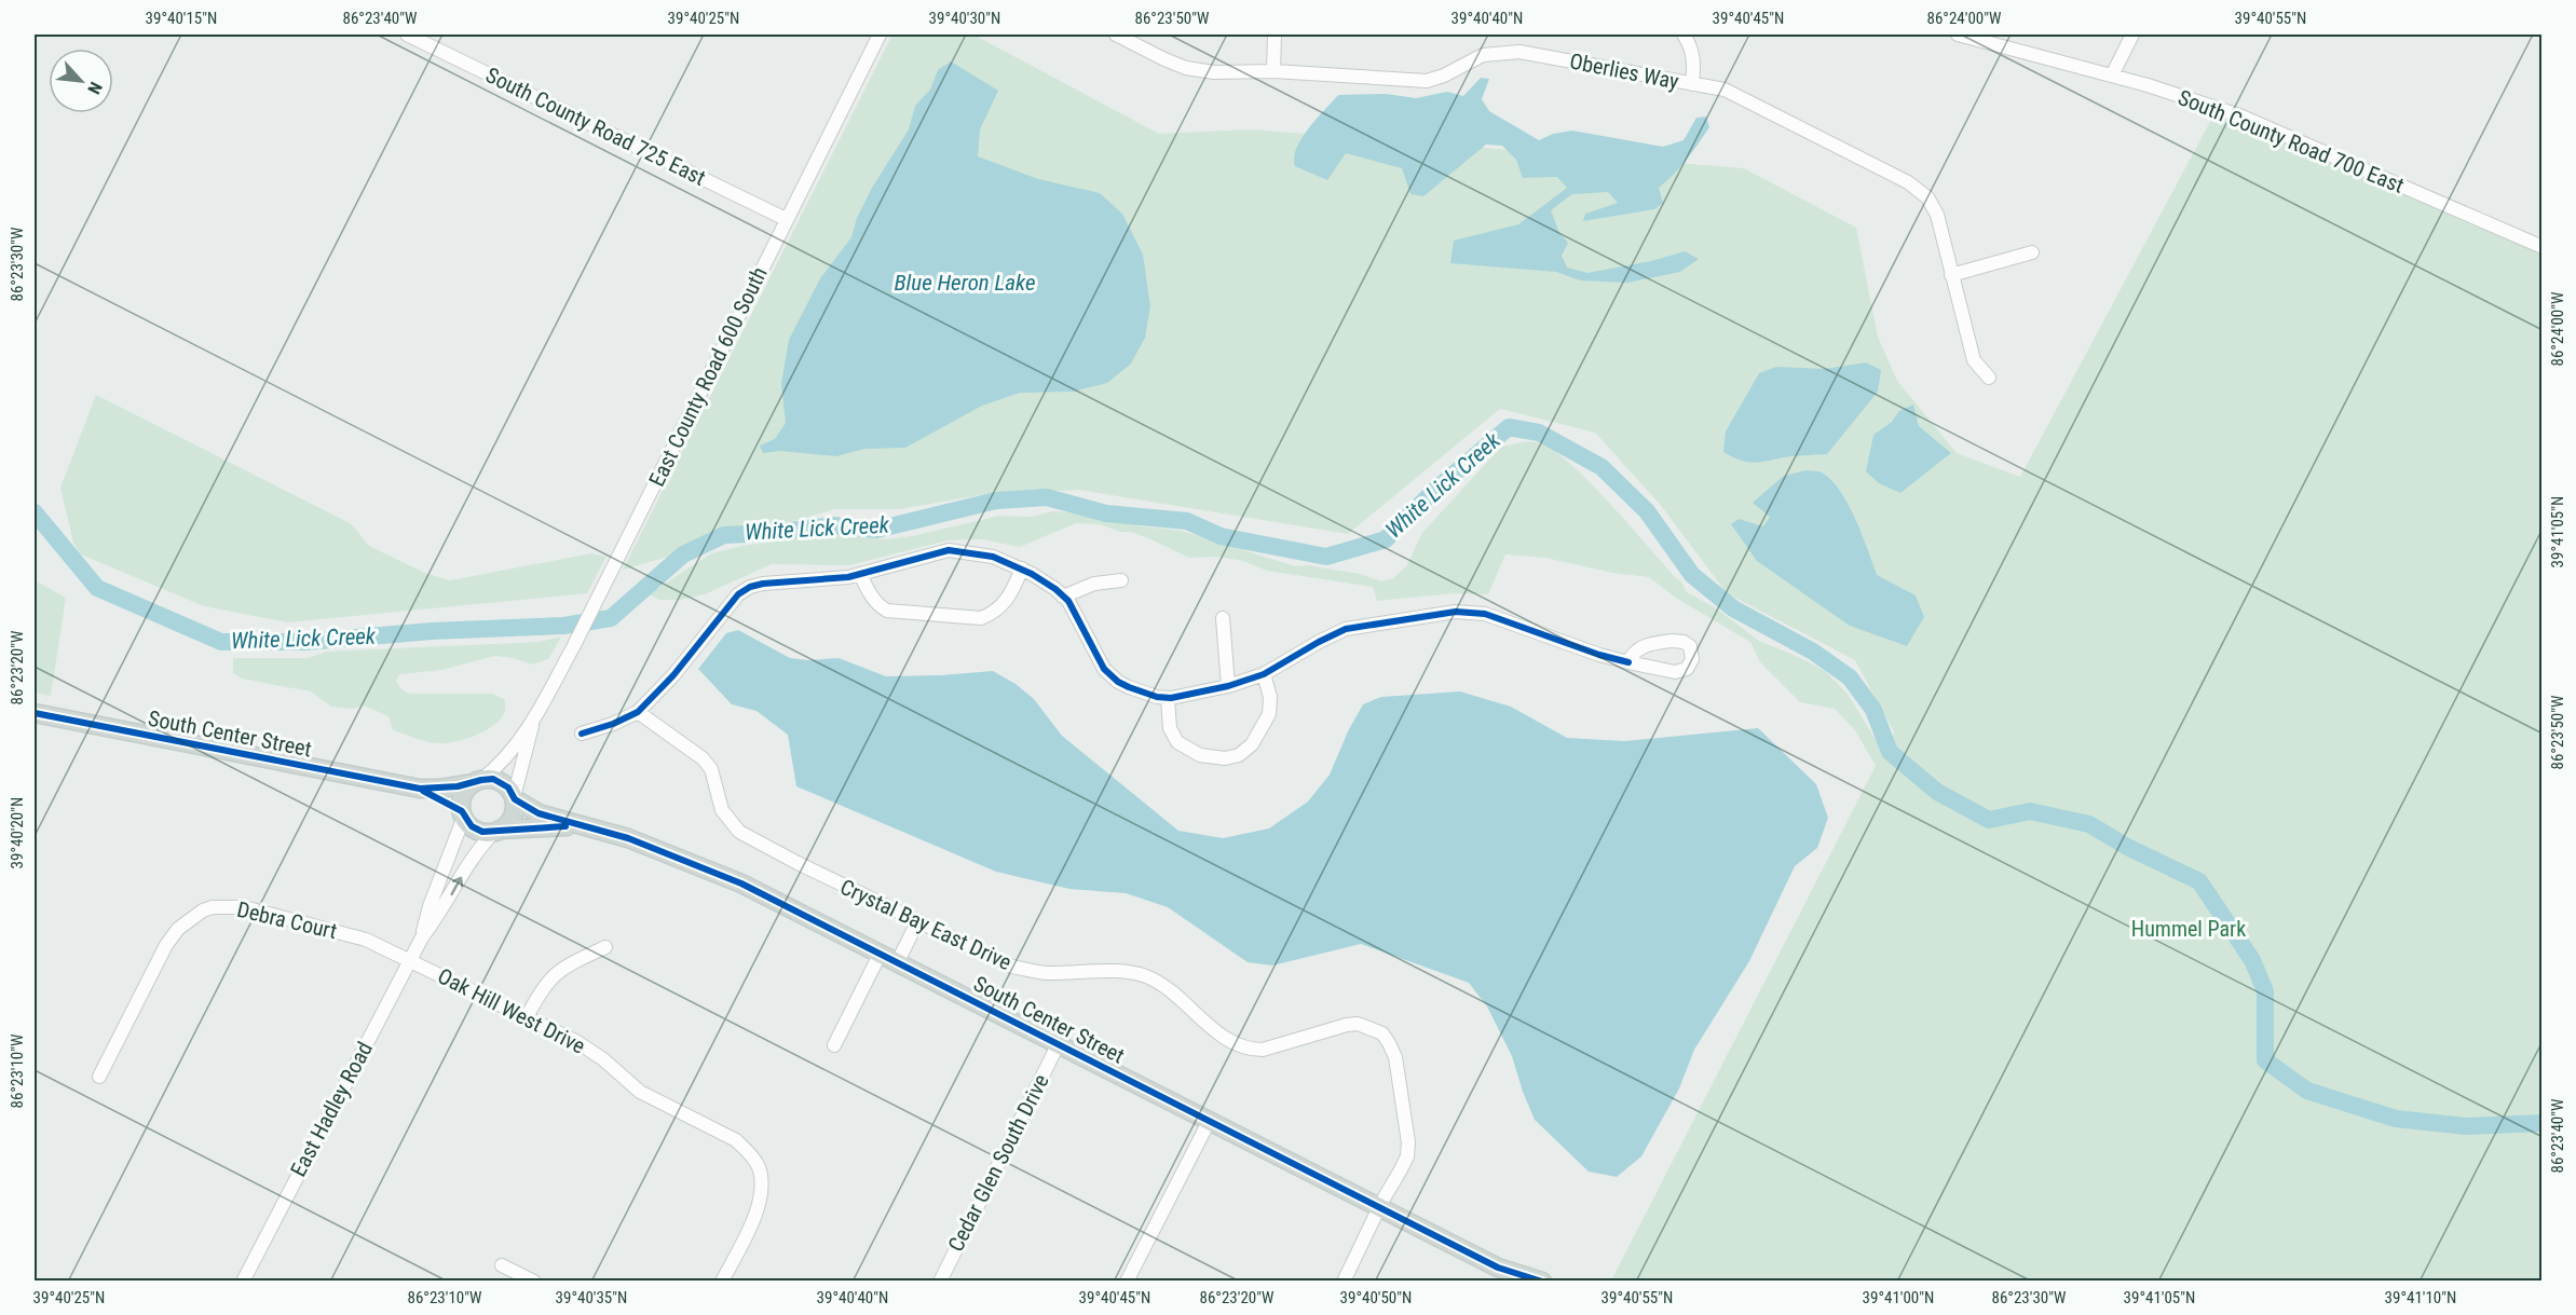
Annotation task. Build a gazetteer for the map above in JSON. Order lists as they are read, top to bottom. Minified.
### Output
{"streets":{"main road":["South Center Street"],"street":["Oberlies Way","South County Road 725 East","South County Road 700 East","East County Road 600 South","Debra Court","Crystal Bay East Drive","Oak Hill West Drive","East Hadley Road","Cedar Glen South Drive"]},"crossings":[["South County Road 725 East","East County Road 600 South"],["East County Road 600 South","South Center Street"],["East County Road 600 South","East Hadley Road"],["South Center Street","Crystal Bay East Drive"],["South Center Street","East Hadley Road"],["South Center Street","Cedar Glen South Drive"],["Debra Court","Oak Hill West Drive"],["Debra Court","East Hadley Road"],["Oak Hill West Drive","East Hadley Road"]],"water":["Blue Heron Lake","White Lick Creek"],"parks":["Hummel Park"],"north":"bottom right","coordinates":["39°40'15\"N","86°23'40\"W","39°40'25\"N","39°40'30\"N","86°23'50\"W","39°40'40\"N","39°40'45\"N","86°24'00\"W","39°40'55\"N","86°23'30\"W","39°41'05\"N","86°23'20\"W","39°40'20\"N","86°23'10\"W","39°40'35\"N","39°40'50\"N","39°41'00\"N","39°41'10\"N"]}
